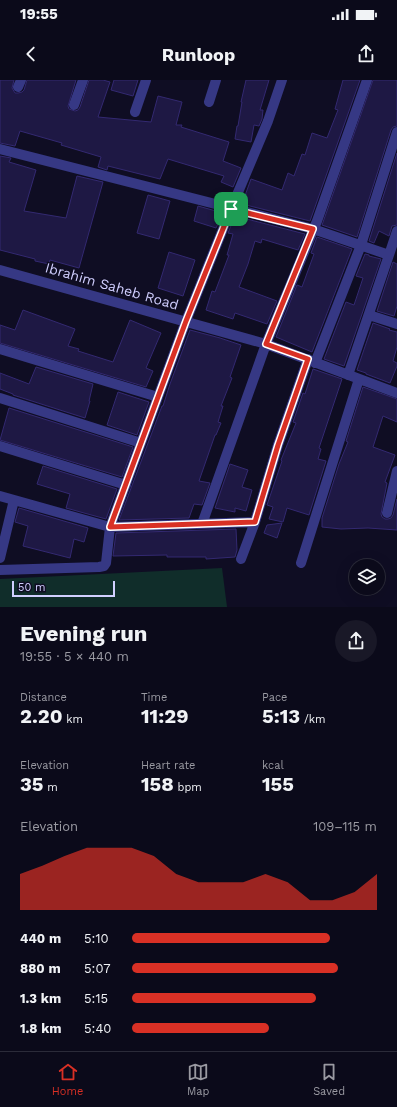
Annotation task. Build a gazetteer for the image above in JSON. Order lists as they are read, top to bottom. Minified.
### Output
{"streets":{"street":["Ibrahim Saheb Road"]},"scale_bar":"50 m","page":{"status":"19:55","header":"Runloop","scale":"50 m","heading":["Evening run","19:55 · 5 × 440 m"],"stats":[["Distance","2.20 km"],["Time","11:29"],["Pace","5:13 /km"],["Elevation","35 m"],["Heart rate","158 bpm"],["kcal","155"]],"chart":["Elevation","109–115 m"],"list":[{"name":"440 m","note":"5:10"},{"name":"880 m","note":"5:07"},{"name":"1.3 km","note":"5:15"},{"name":"1.8 km","note":"5:40"}],"tabs":["Home","Map","Saved"]}}
